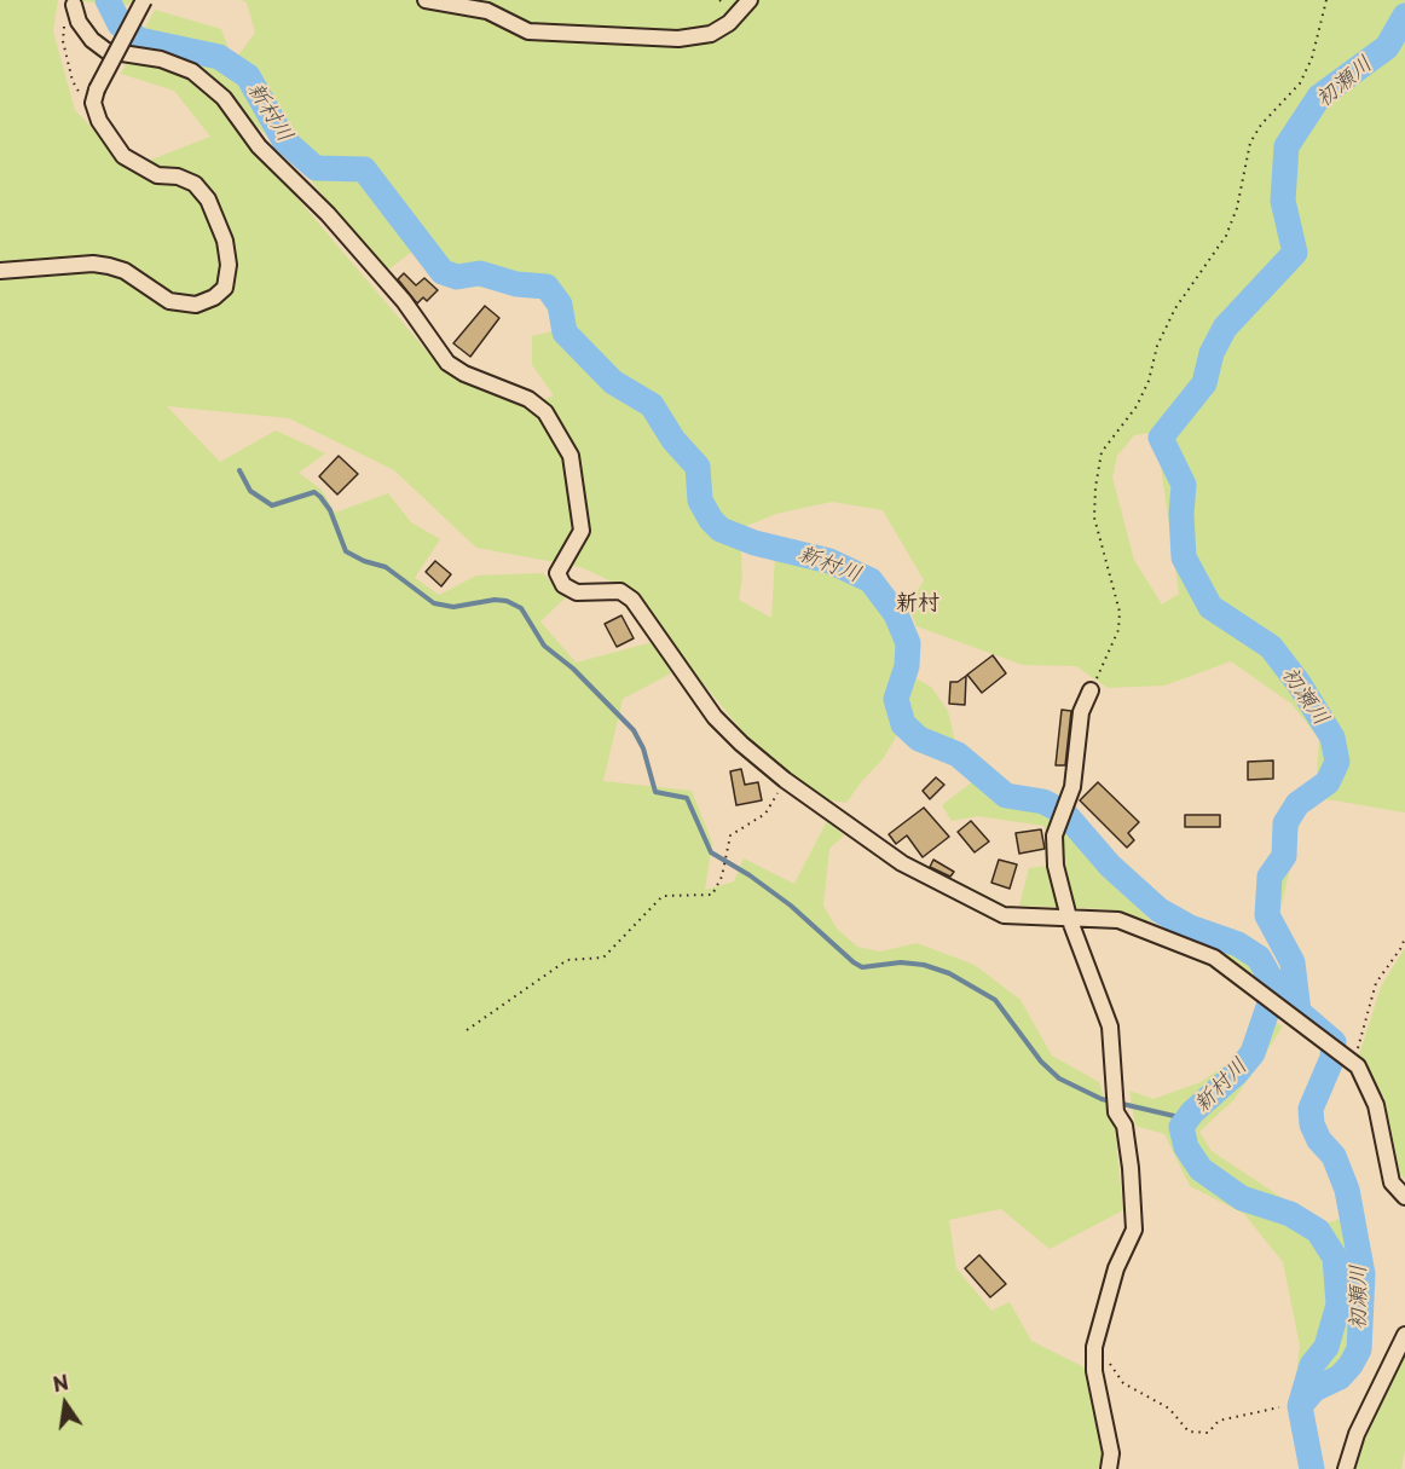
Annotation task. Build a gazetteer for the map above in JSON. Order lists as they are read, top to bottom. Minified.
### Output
{"districts":["新村"],"water":["初瀬川","新村川"],"north":"top"}
